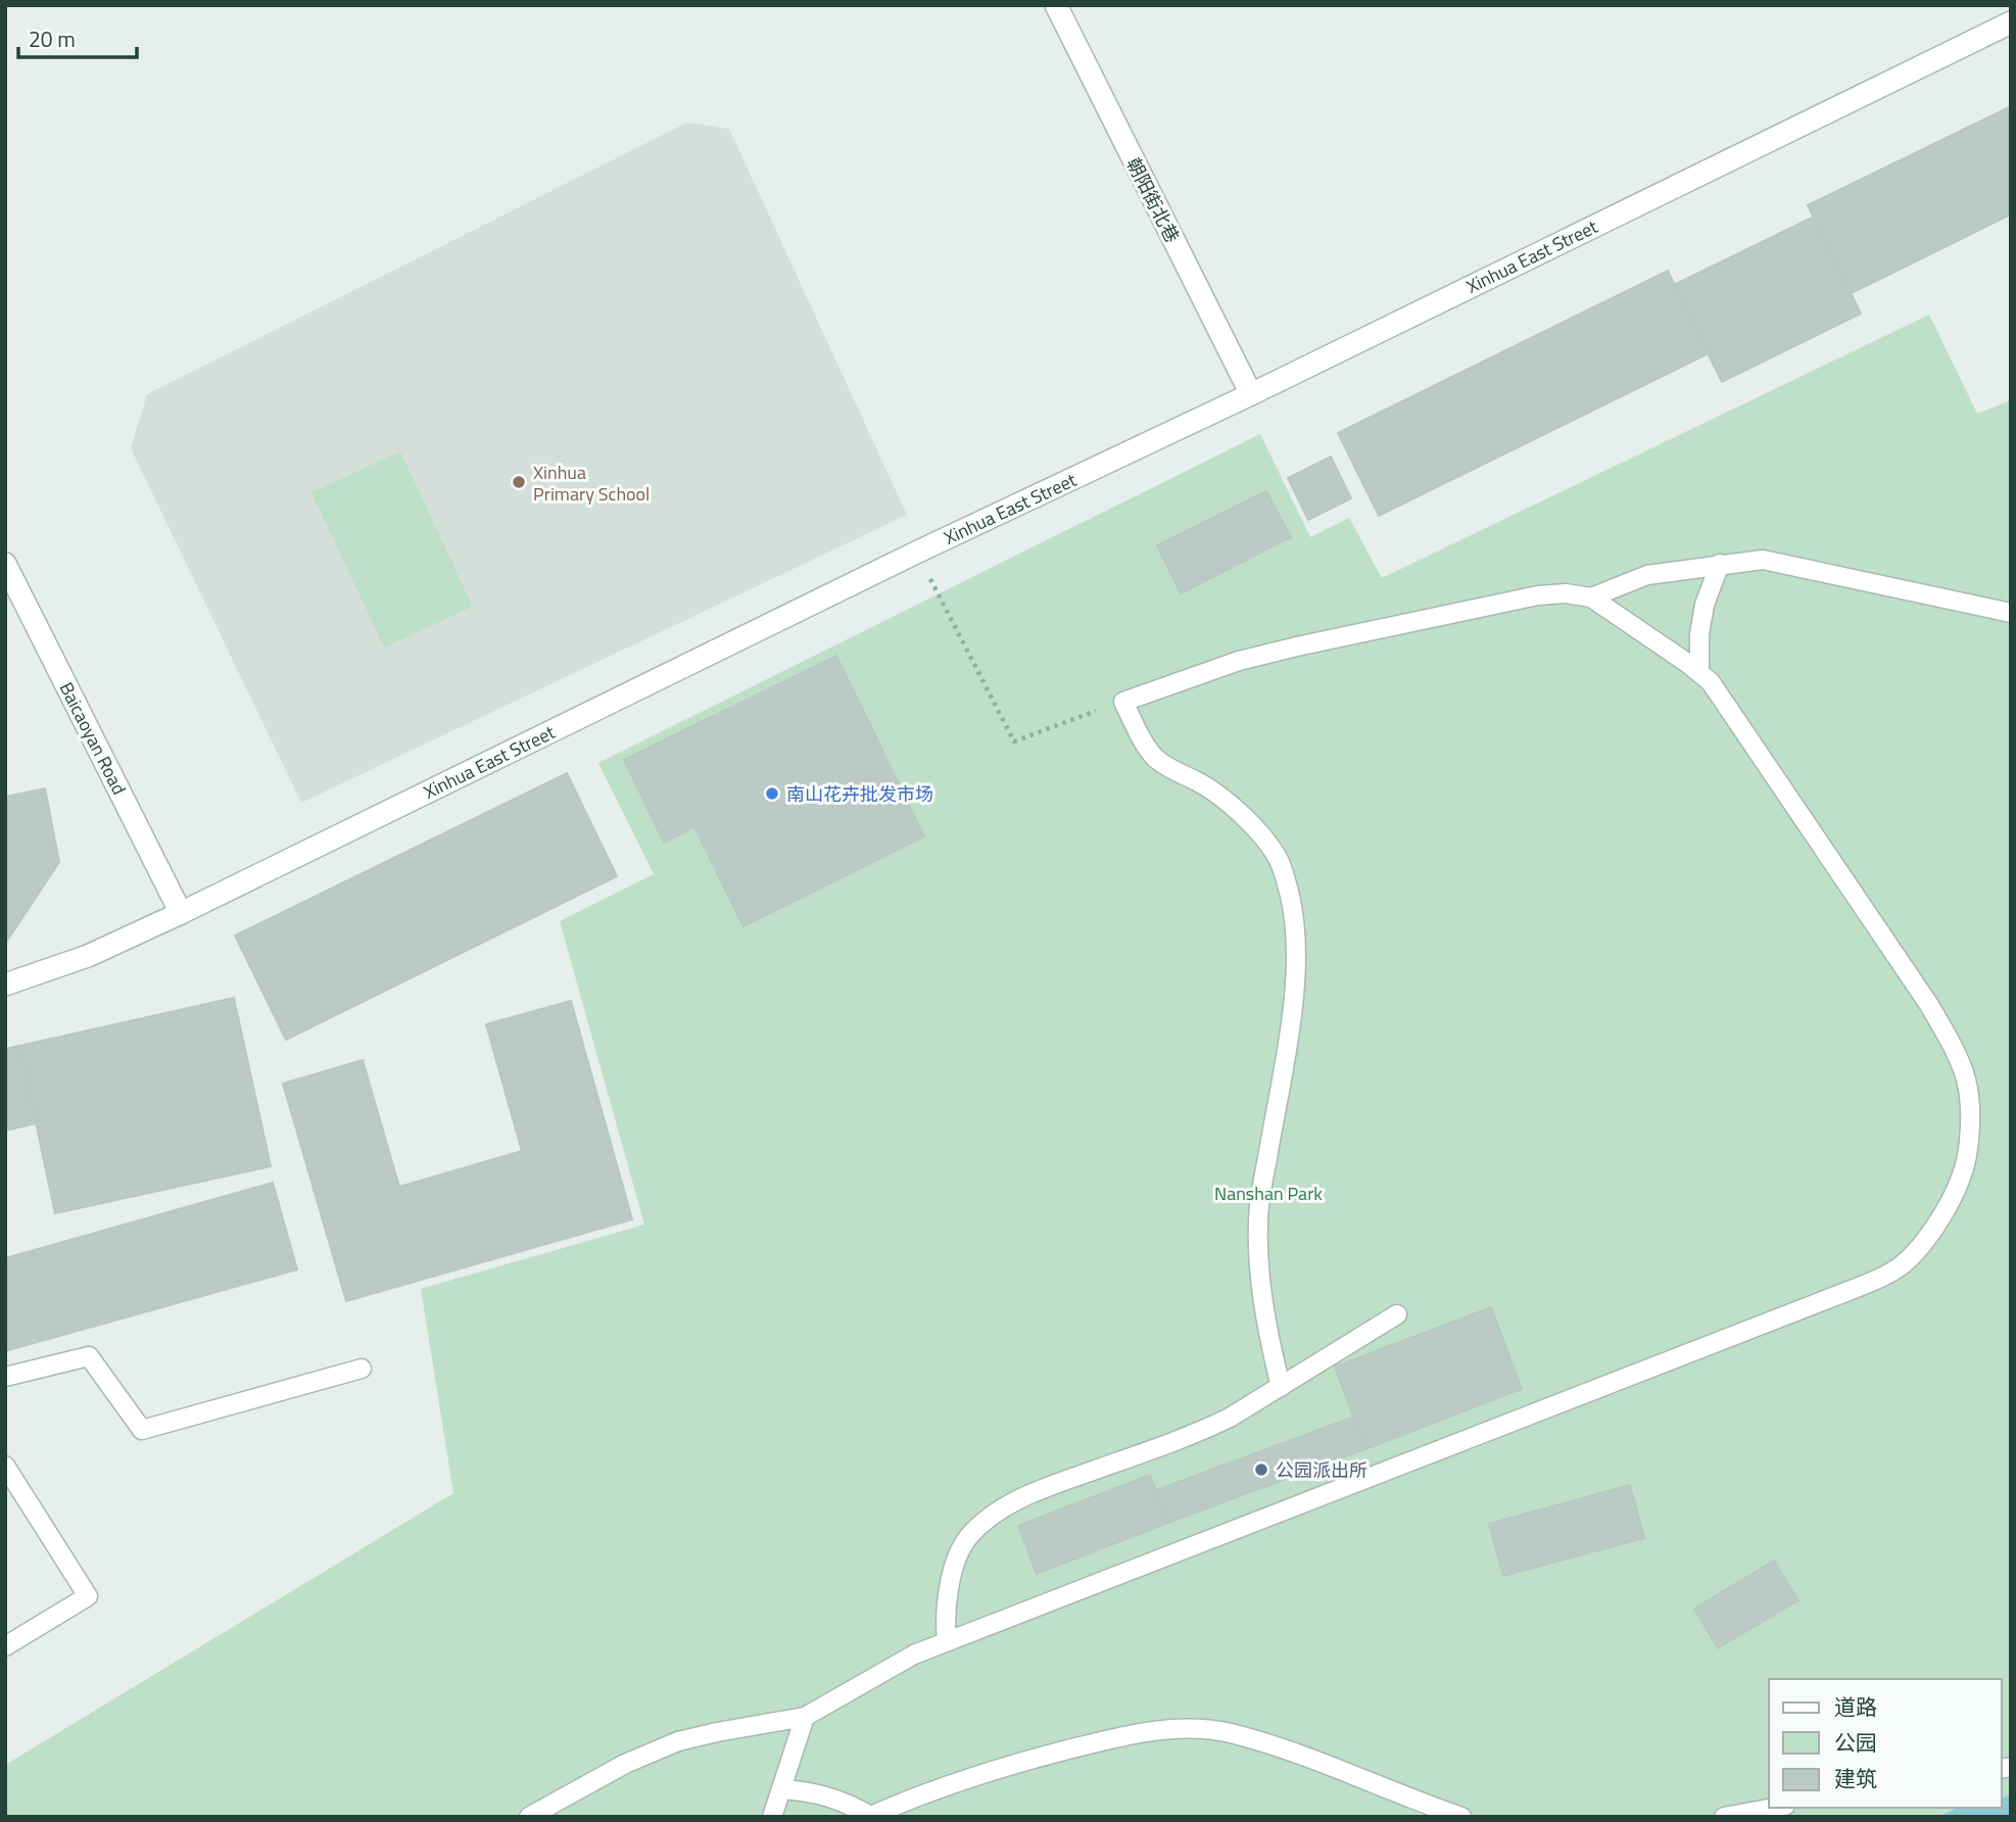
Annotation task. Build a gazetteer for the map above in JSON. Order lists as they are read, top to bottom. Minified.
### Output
{"streets":{"street":["朝阳街北巷","Xinhua East Street","Baicaoyan Road"]},"crossings":[["朝阳街北巷","Xinhua East Street"],["Xinhua East Street","Baicaoyan Road"]],"parks":["Nanshan Park"],"places":["Xinhua Primary School","南山花卉批发市场","公园派出所"],"legend":["道路","公园","建筑"],"scale_bar":"20 m"}
